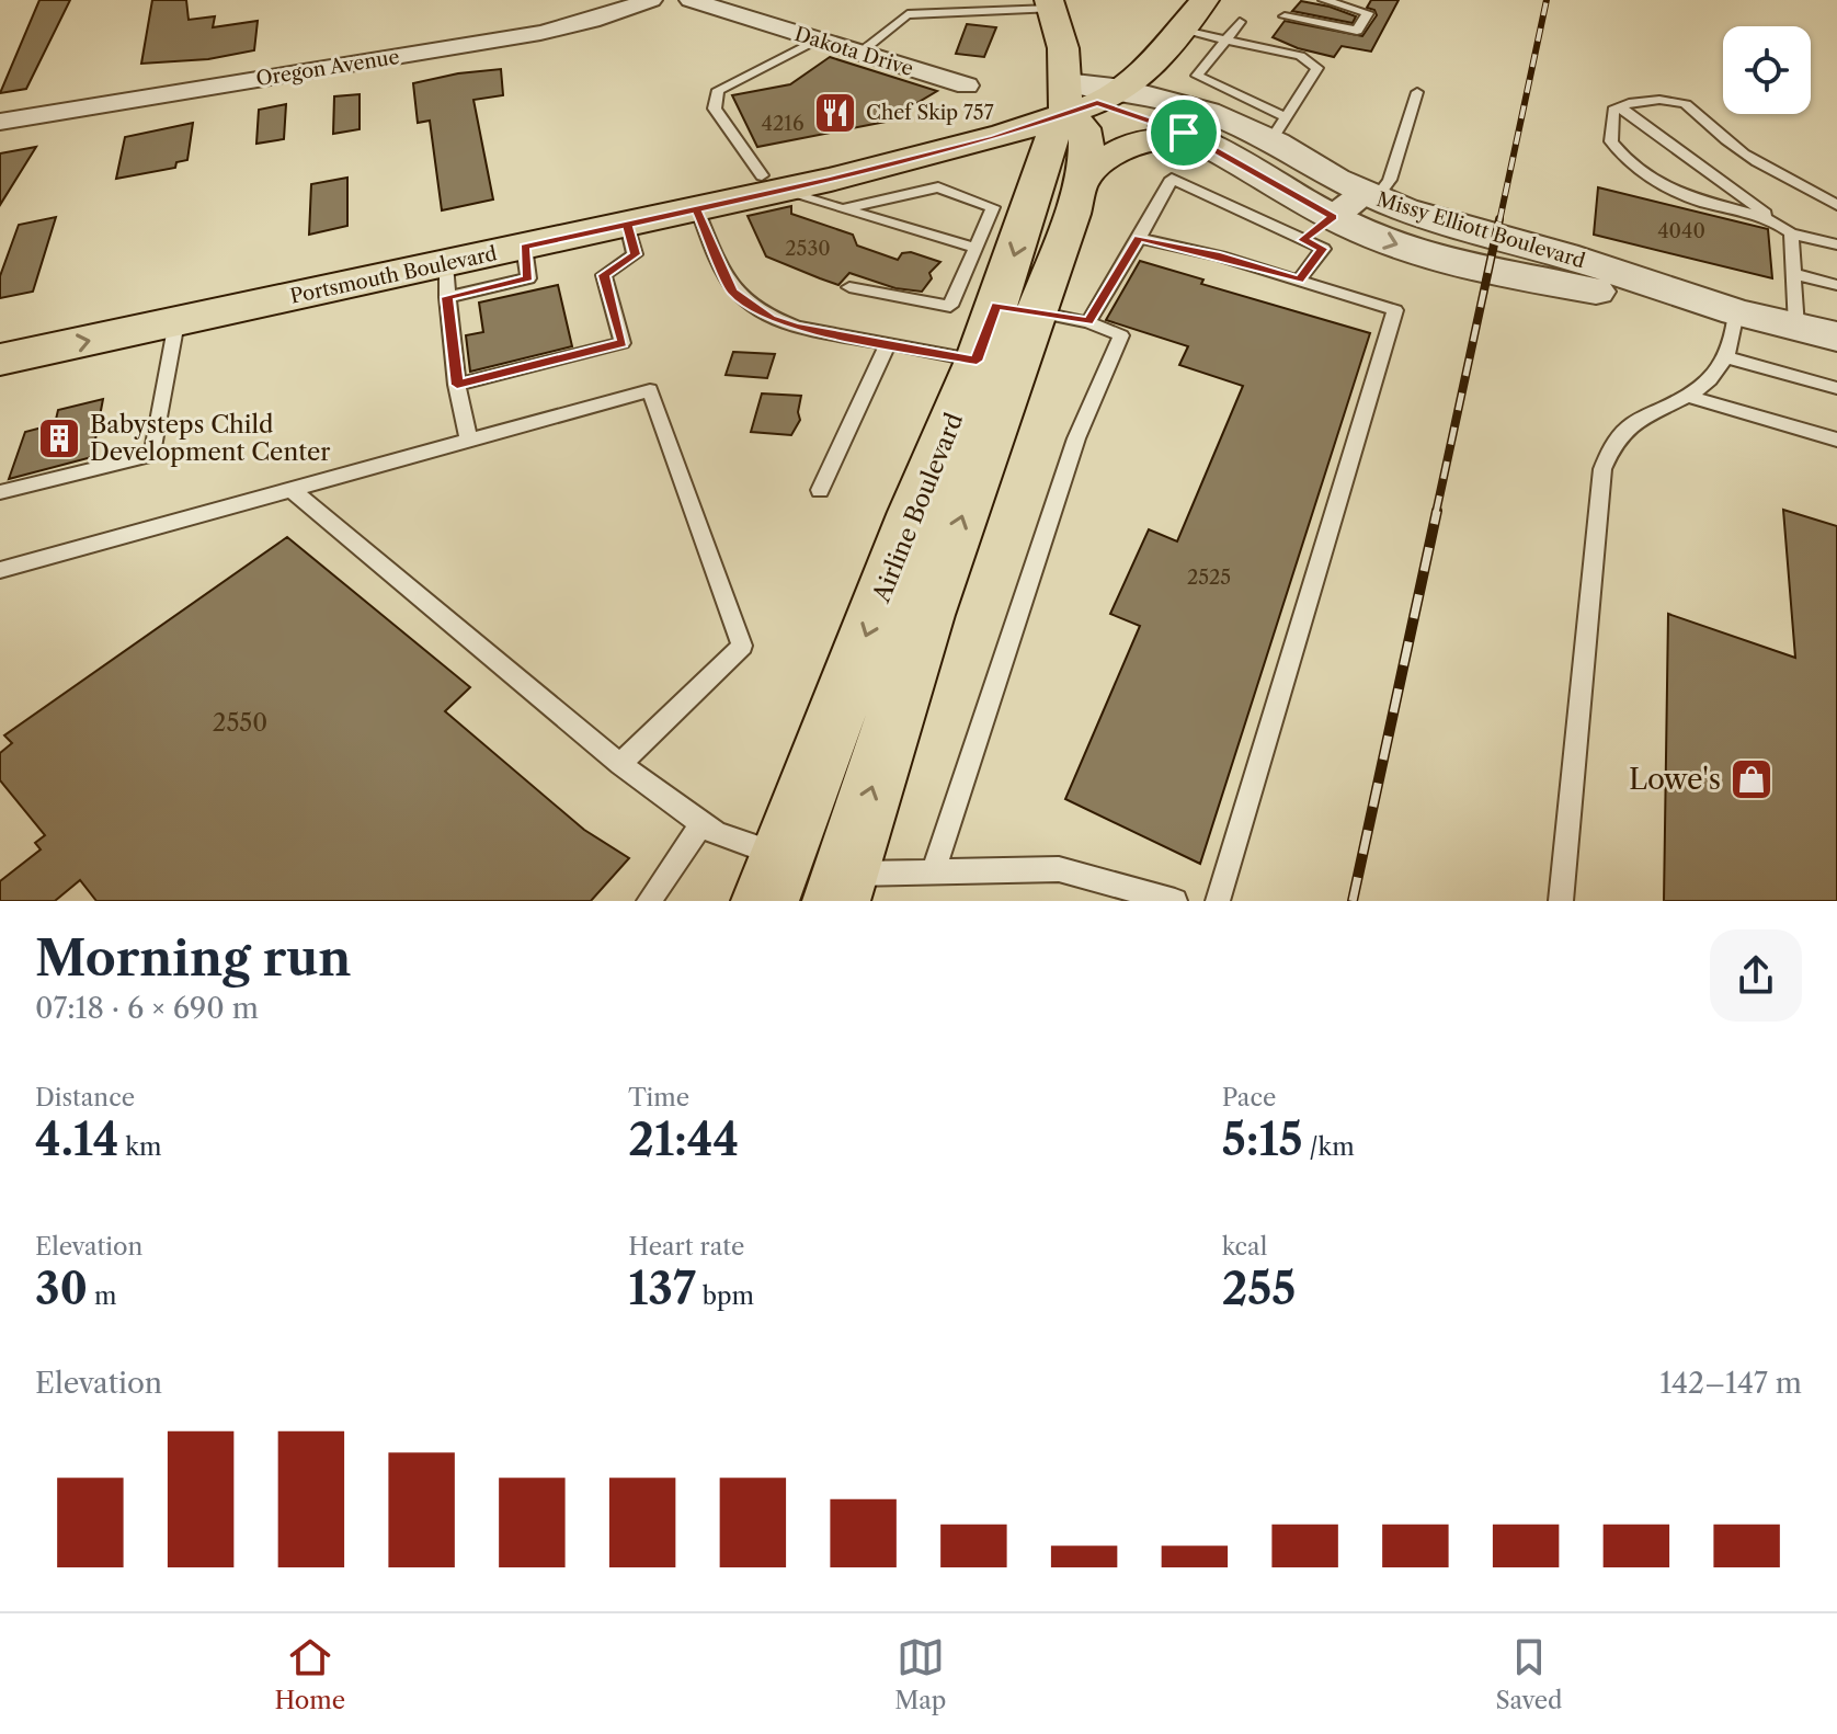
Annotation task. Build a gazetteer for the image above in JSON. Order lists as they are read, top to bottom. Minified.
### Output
{"streets":{"main road":["Portsmouth Boulevard","Airline Boulevard"],"street":["Dakota Drive","Oregon Avenue","Missy Elliott Boulevard"]},"crossings":[["Missy Elliott Boulevard","Portsmouth Boulevard"],["Missy Elliott Boulevard","Airline Boulevard"],["Portsmouth Boulevard","Airline Boulevard"]],"places":{"restaurant":["Chef Skip 757"],"building":["Babysteps Child Development Center"],"shop":["Lowe's"]},"house_numbers":["4216","4040","2530","2525","2550"],"page":{"heading":["Morning run","07:18 · 6 × 690 m"],"stats":[["Distance","4.14 km"],["Time","21:44"],["Pace","5:15 /km"],["Elevation","30 m"],["Heart rate","137 bpm"],["kcal","255"]],"chart":["Elevation","142–147 m"],"tabs":["Home","Map","Saved"]}}
